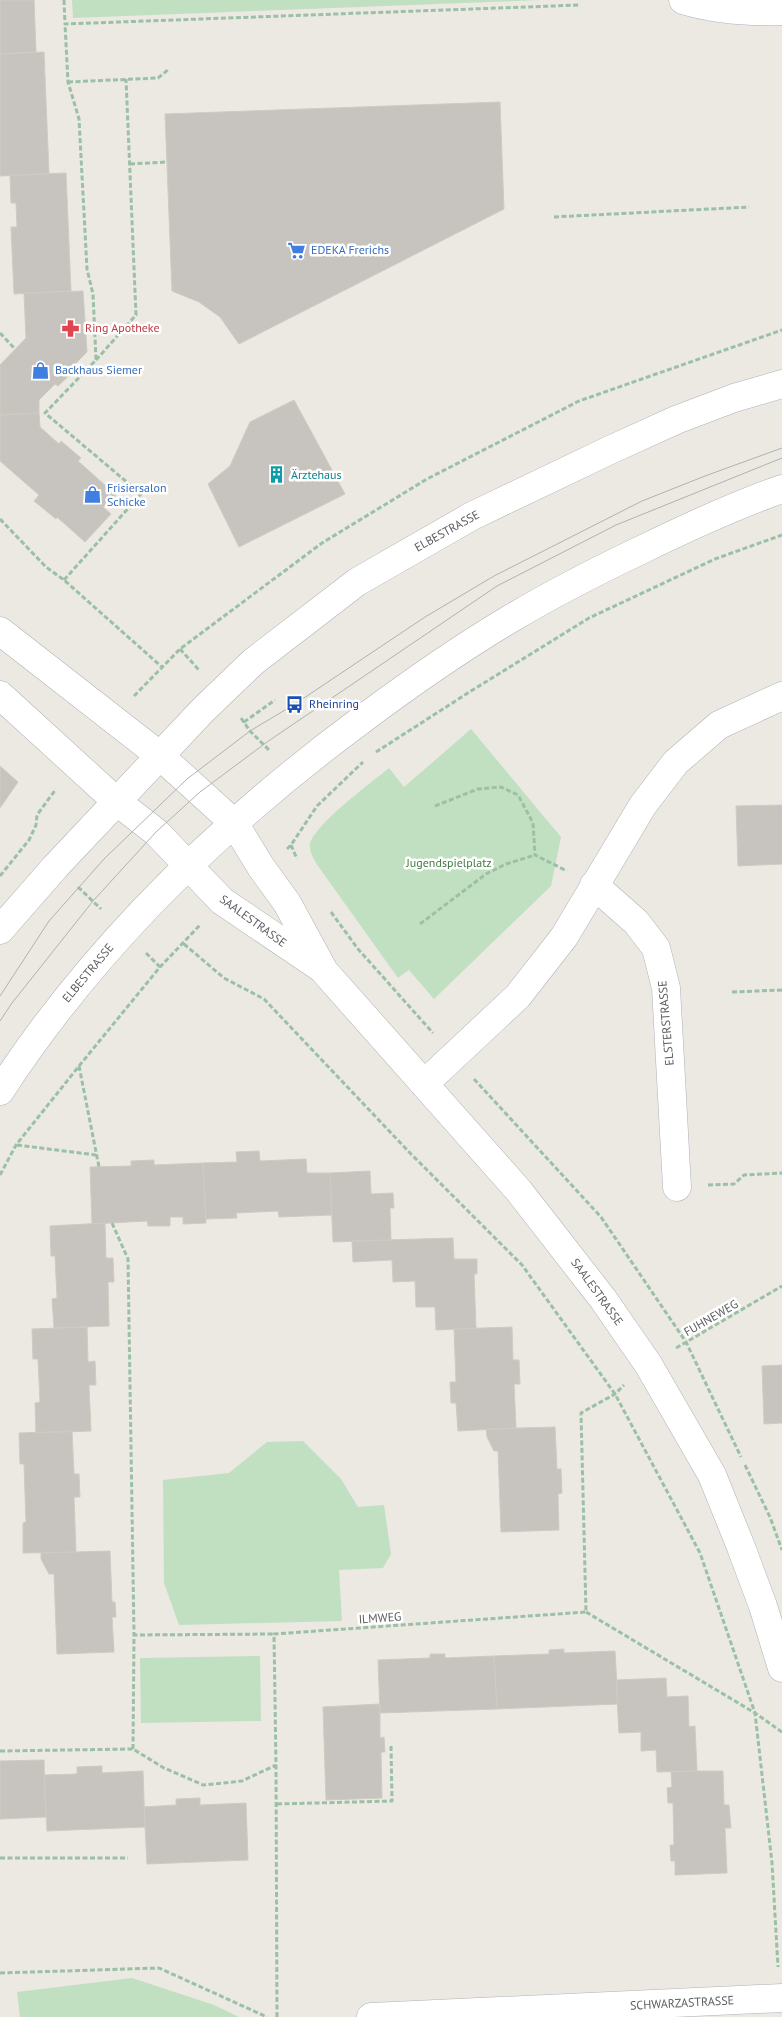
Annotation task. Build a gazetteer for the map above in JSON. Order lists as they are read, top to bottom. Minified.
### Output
{"streets":{"street":["ELBESTRASSE","SAALESTRASSE","ELSTERSTRASSE","SCHWARZASTRASSE"],"path":["FUHNEWEG","ILMWEG"]},"crossings":[["ELBESTRASSE","SAALESTRASSE"],["SAALESTRASSE","FUHNEWEG"]],"parks":["Jugendspielplatz"],"places":{"supermarket":["EDEKA Frerichs"],"pharmacy":["Ring Apotheke"],"shop":["Backhaus Siemer","Frisiersalon Schicke"],"building":["Ärztehaus"],"bus stop":["Rheinring"]}}
